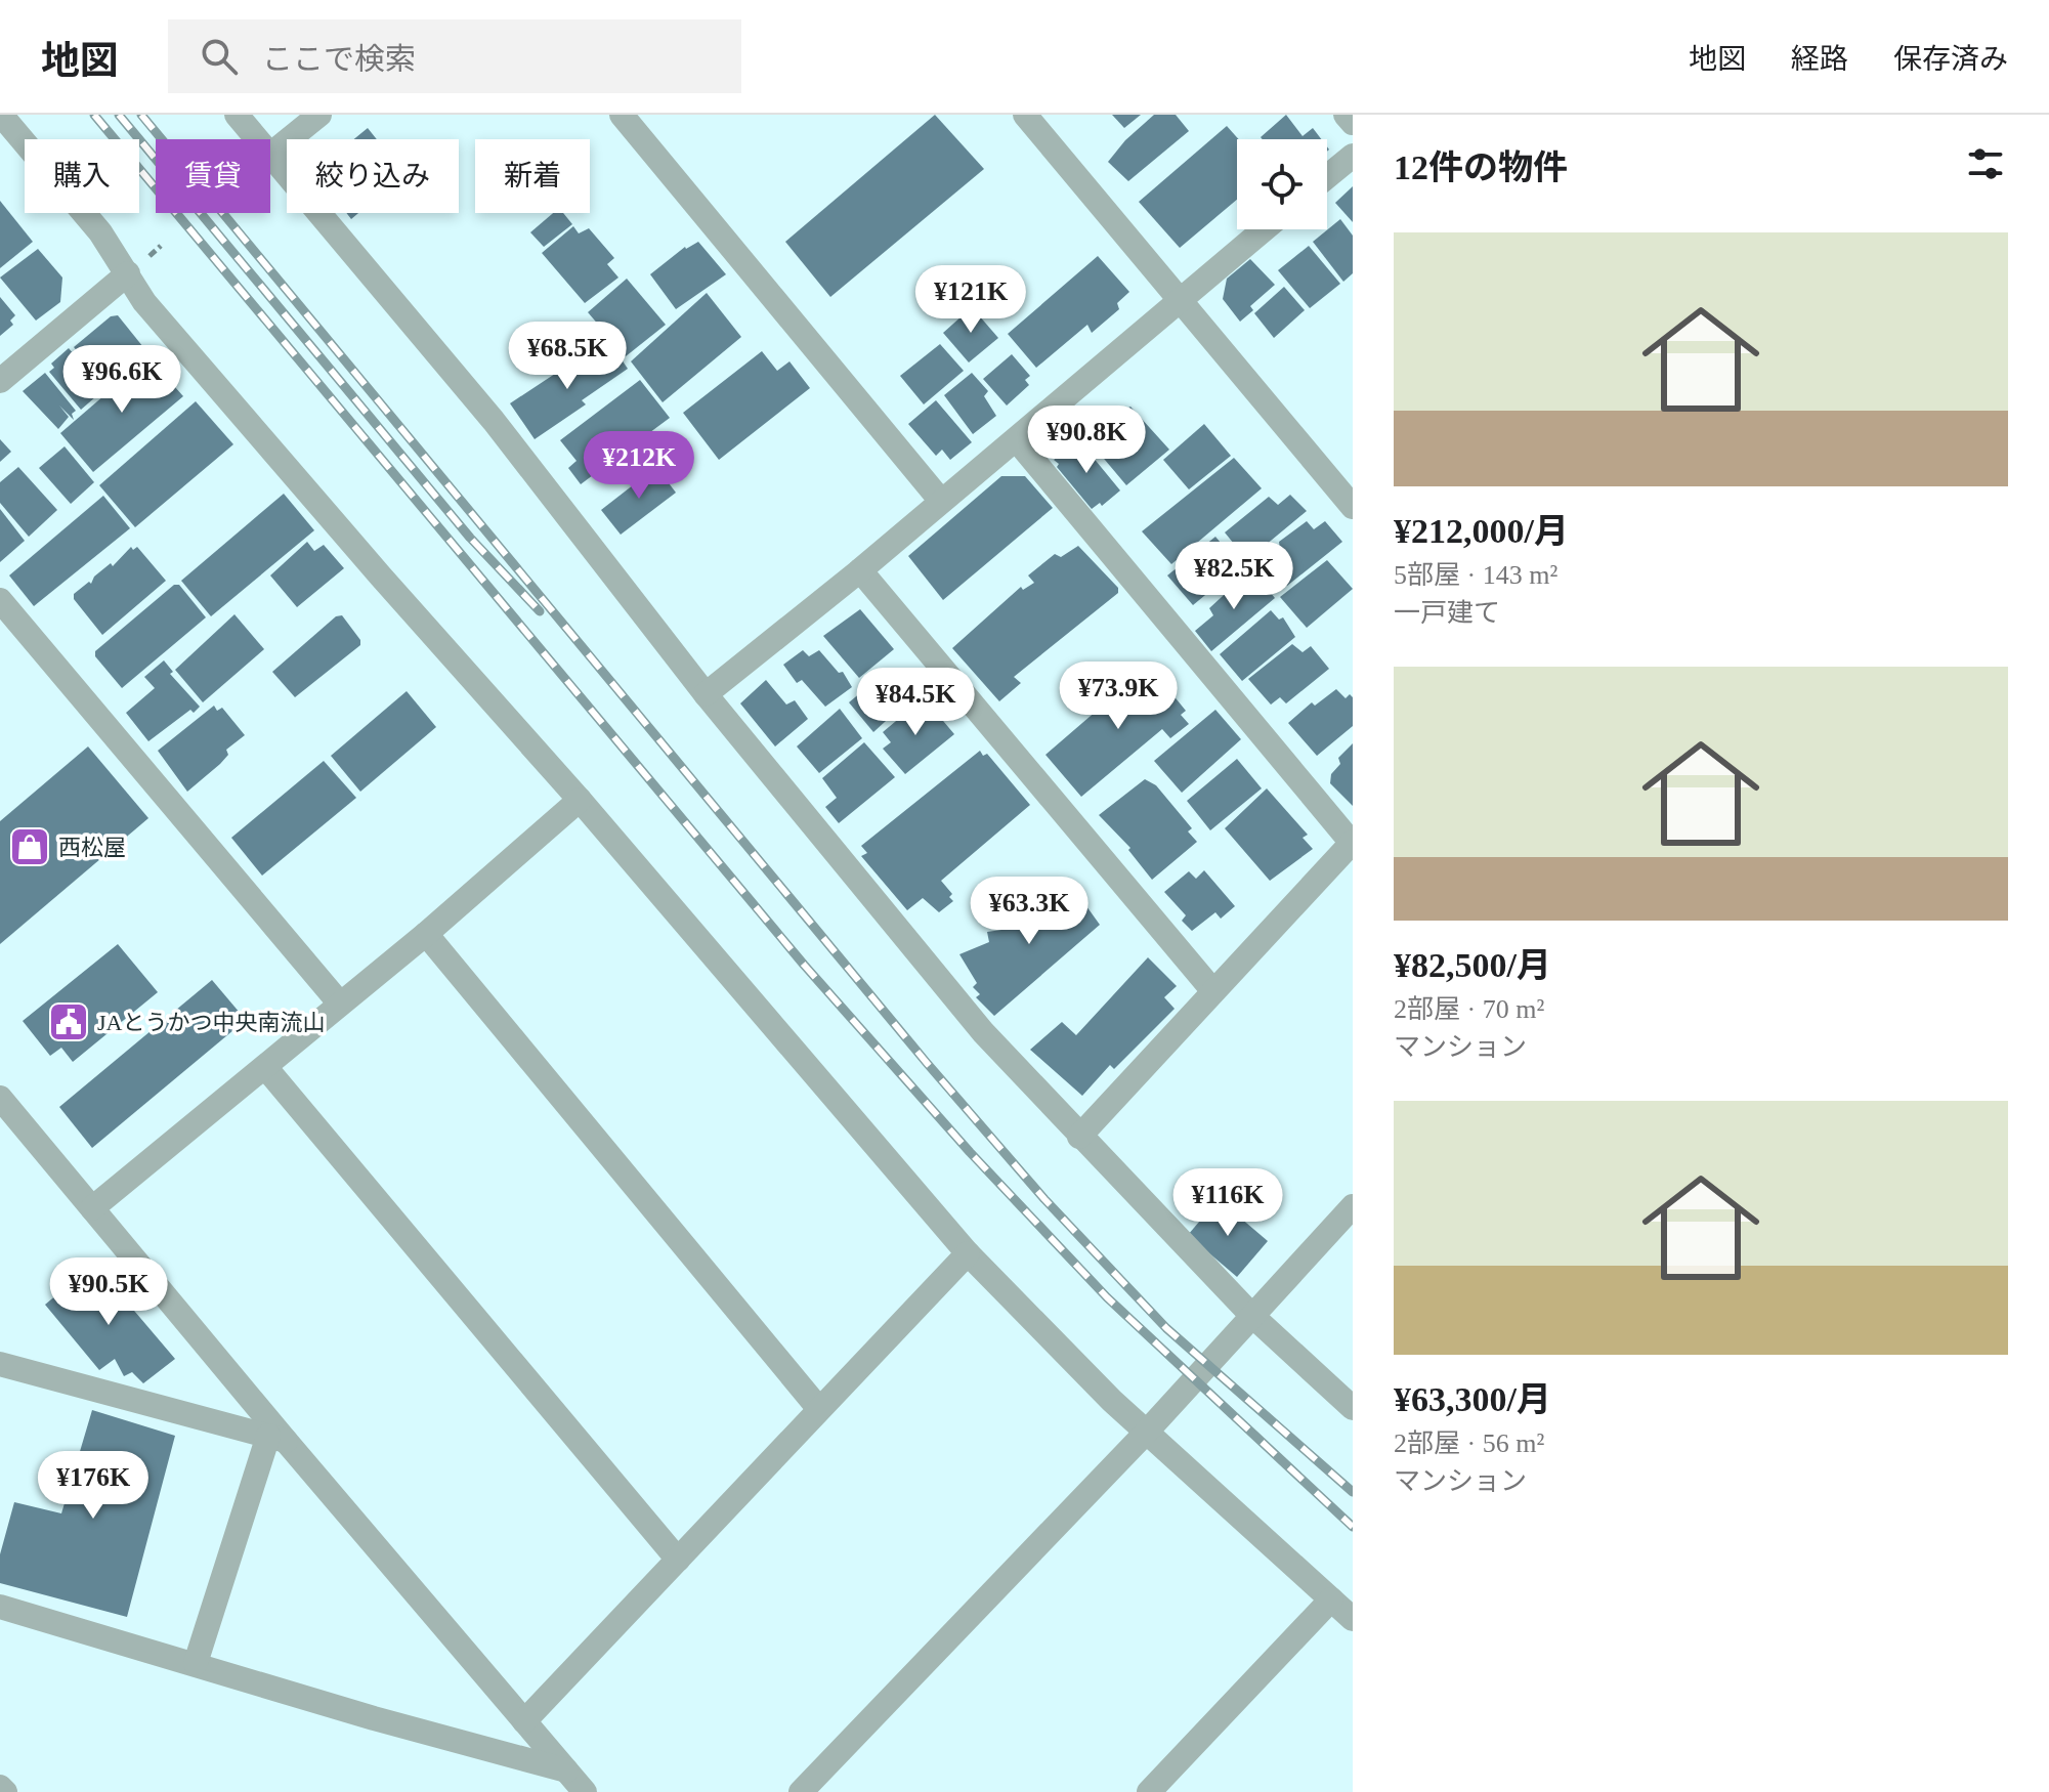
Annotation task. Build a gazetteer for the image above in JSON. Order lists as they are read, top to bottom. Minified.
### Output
{"places":{"shop":["西松屋"],"public building":["JAとうかつ中央南流山"]},"page":{"header":"地図","search":"ここで検索","nav":["地図","経路","保存済み"],"heading":"12件の物件","chip":["購入","賃貸","絞り込み","新着"],"list":[{"name":"¥212,000/月","note":"5部屋 · 143 m² · 一戸建て"},{"name":"¥82,500/月","note":"2部屋 · 70 m² · マンション"},{"name":"¥63,300/月","note":"2部屋 · 56 m² · マンション"}],"price":["¥121K","¥68.5K","¥96.6K","¥90.8K","¥212K","¥82.5K","¥73.9K","¥84.5K","¥63.3K","¥116K","¥90.5K","¥176K"]}}
